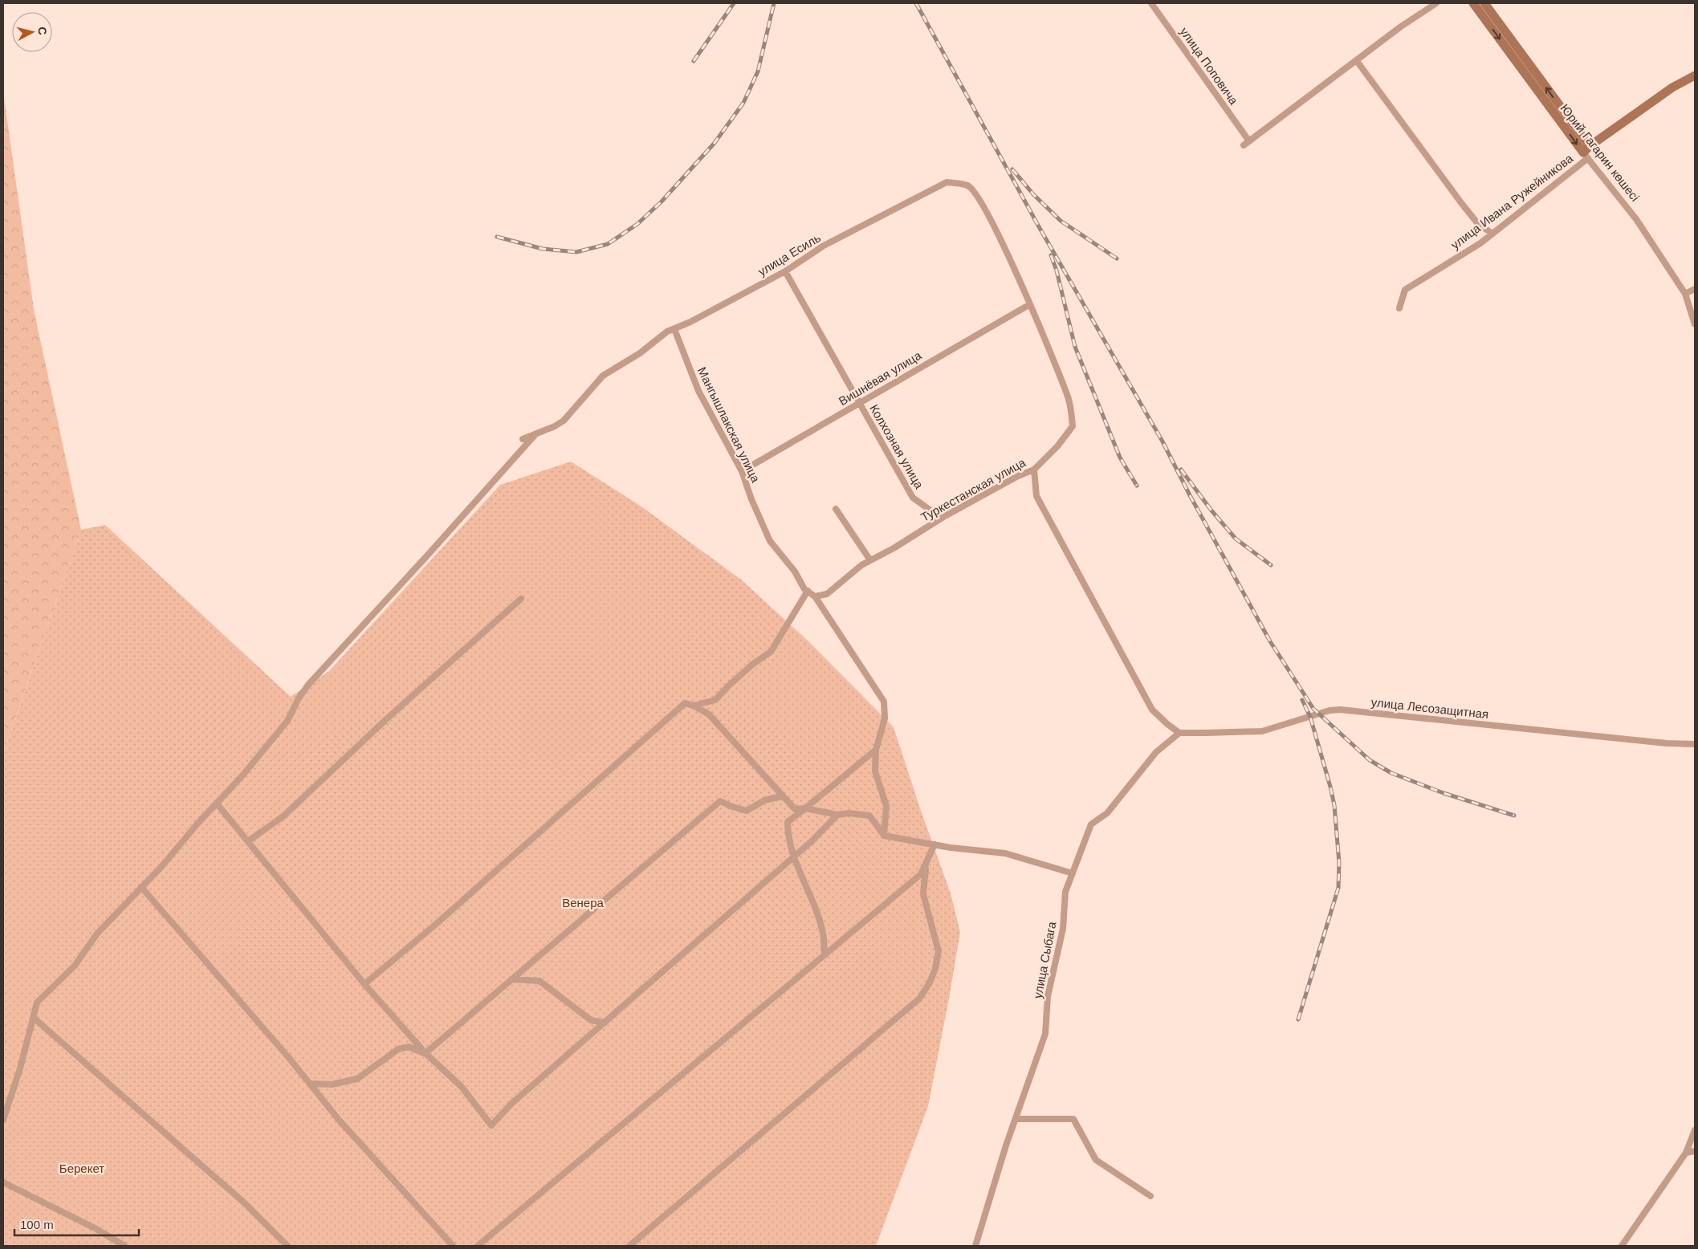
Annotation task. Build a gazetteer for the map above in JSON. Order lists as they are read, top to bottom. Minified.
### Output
{"streets":{"main road":["Юрий Гагарин көшесі"],"street":["улица Поповича","улица Ивана Ружейникова","улица Есиль","Вишнёвая улица","Мангышлакская улица","Колхозная улица","Туркестанская улица","улица Лесозащитная","улица Сыбага"]},"crossings":[["Юрий Гагарин көшесі","улица Ивана Ружейникова"],["улица Есиль","Вишнёвая улица"],["улица Есиль","Мангышлакская улица"],["улица Есиль","Колхозная улица"],["улица Есиль","Туркестанская улица"],["Вишнёвая улица","Мангышлакская улица"],["Вишнёвая улица","Колхозная улица"],["Вишнёвая улица","Туркестанская улица"],["Мангышлакская улица","Туркестанская улица"],["Колхозная улица","Туркестанская улица"],["улица Лесозащитная","улица Сыбага"]],"parks":["Венера","Берекет"],"scale_bar":"100 m","north":"right"}
